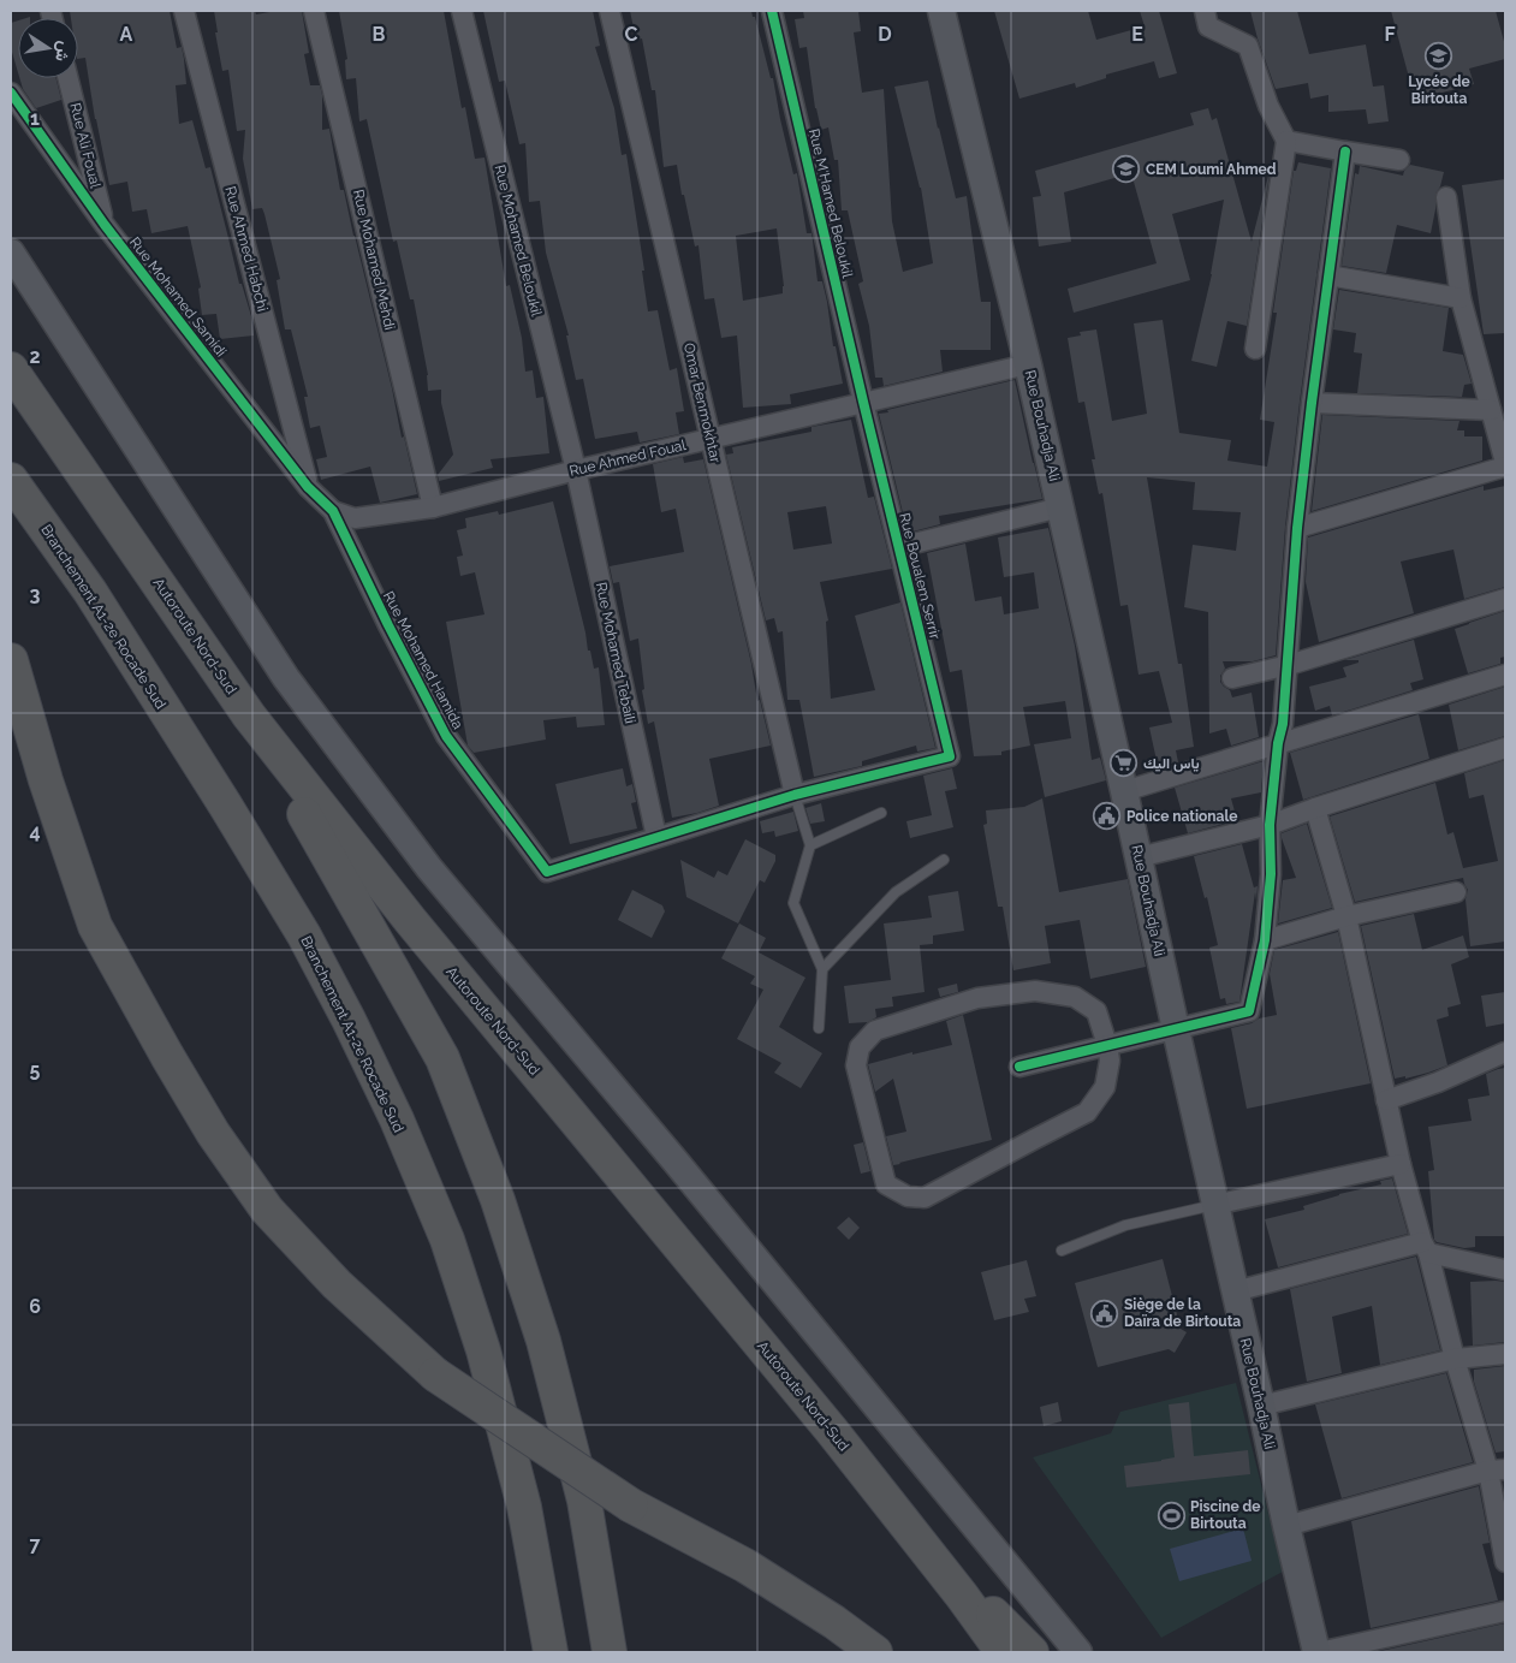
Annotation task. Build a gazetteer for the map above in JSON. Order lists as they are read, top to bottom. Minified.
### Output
{"streets":{"highway":["Branchement A1-2e Rocade Sud","Autoroute Nord-Sud"],"main road":["Rue Bouhadja Ali"],"street":["Rue Ali Foual","Rue M'Hamed Beloukil","Rue Mohamed Beloukil","Rue Ahmed Habchi","Rue Mohamed Mehdi","Rue Mohamed Samidi","Omar Benmokhtar","Rue Ahmed Foual","Rue Boualem Serrir","Rue Mohamed Tebaili","Rue Mohamed Hamida"]},"crossings":[["Rue Ali Foual","Rue Mohamed Samidi"],["Rue M'Hamed Beloukil","Rue Ahmed Foual"],["Rue M'Hamed Beloukil","Rue Boualem Serrir"],["Rue Mohamed Beloukil","Rue Ahmed Foual"],["Rue Mohamed Beloukil","Rue Mohamed Tebaili"],["Rue Ahmed Habchi","Rue Mohamed Samidi"],["Rue Mohamed Mehdi","Rue Ahmed Foual"],["Rue Mohamed Samidi","Rue Ahmed Foual"],["Rue Mohamed Samidi","Rue Mohamed Hamida"],["Omar Benmokhtar","Rue Ahmed Foual"],["Omar Benmokhtar","Rue Boualem Serrir"],["Rue Bouhadja Ali","Rue Ahmed Foual"],["Rue Ahmed Foual","Rue Boualem Serrir"],["Rue Ahmed Foual","Rue Mohamed Tebaili"],["Rue Ahmed Foual","Rue Mohamed Hamida"],["Rue Mohamed Tebaili","Rue Mohamed Hamida"]],"places":{"school or university":["Lycée de Birtouta","CEM Loumi Ahmed"],"supermarket":["ياس اليك"],"public building":["Police nationale","Siège de la Daïra de Birtouta"],"sports":["Piscine de Birtouta"]},"north":"right","grid":{"columns":["A","B","C","D","E","F"],"rows":["1","2","3","4","5","6","7"]}}
